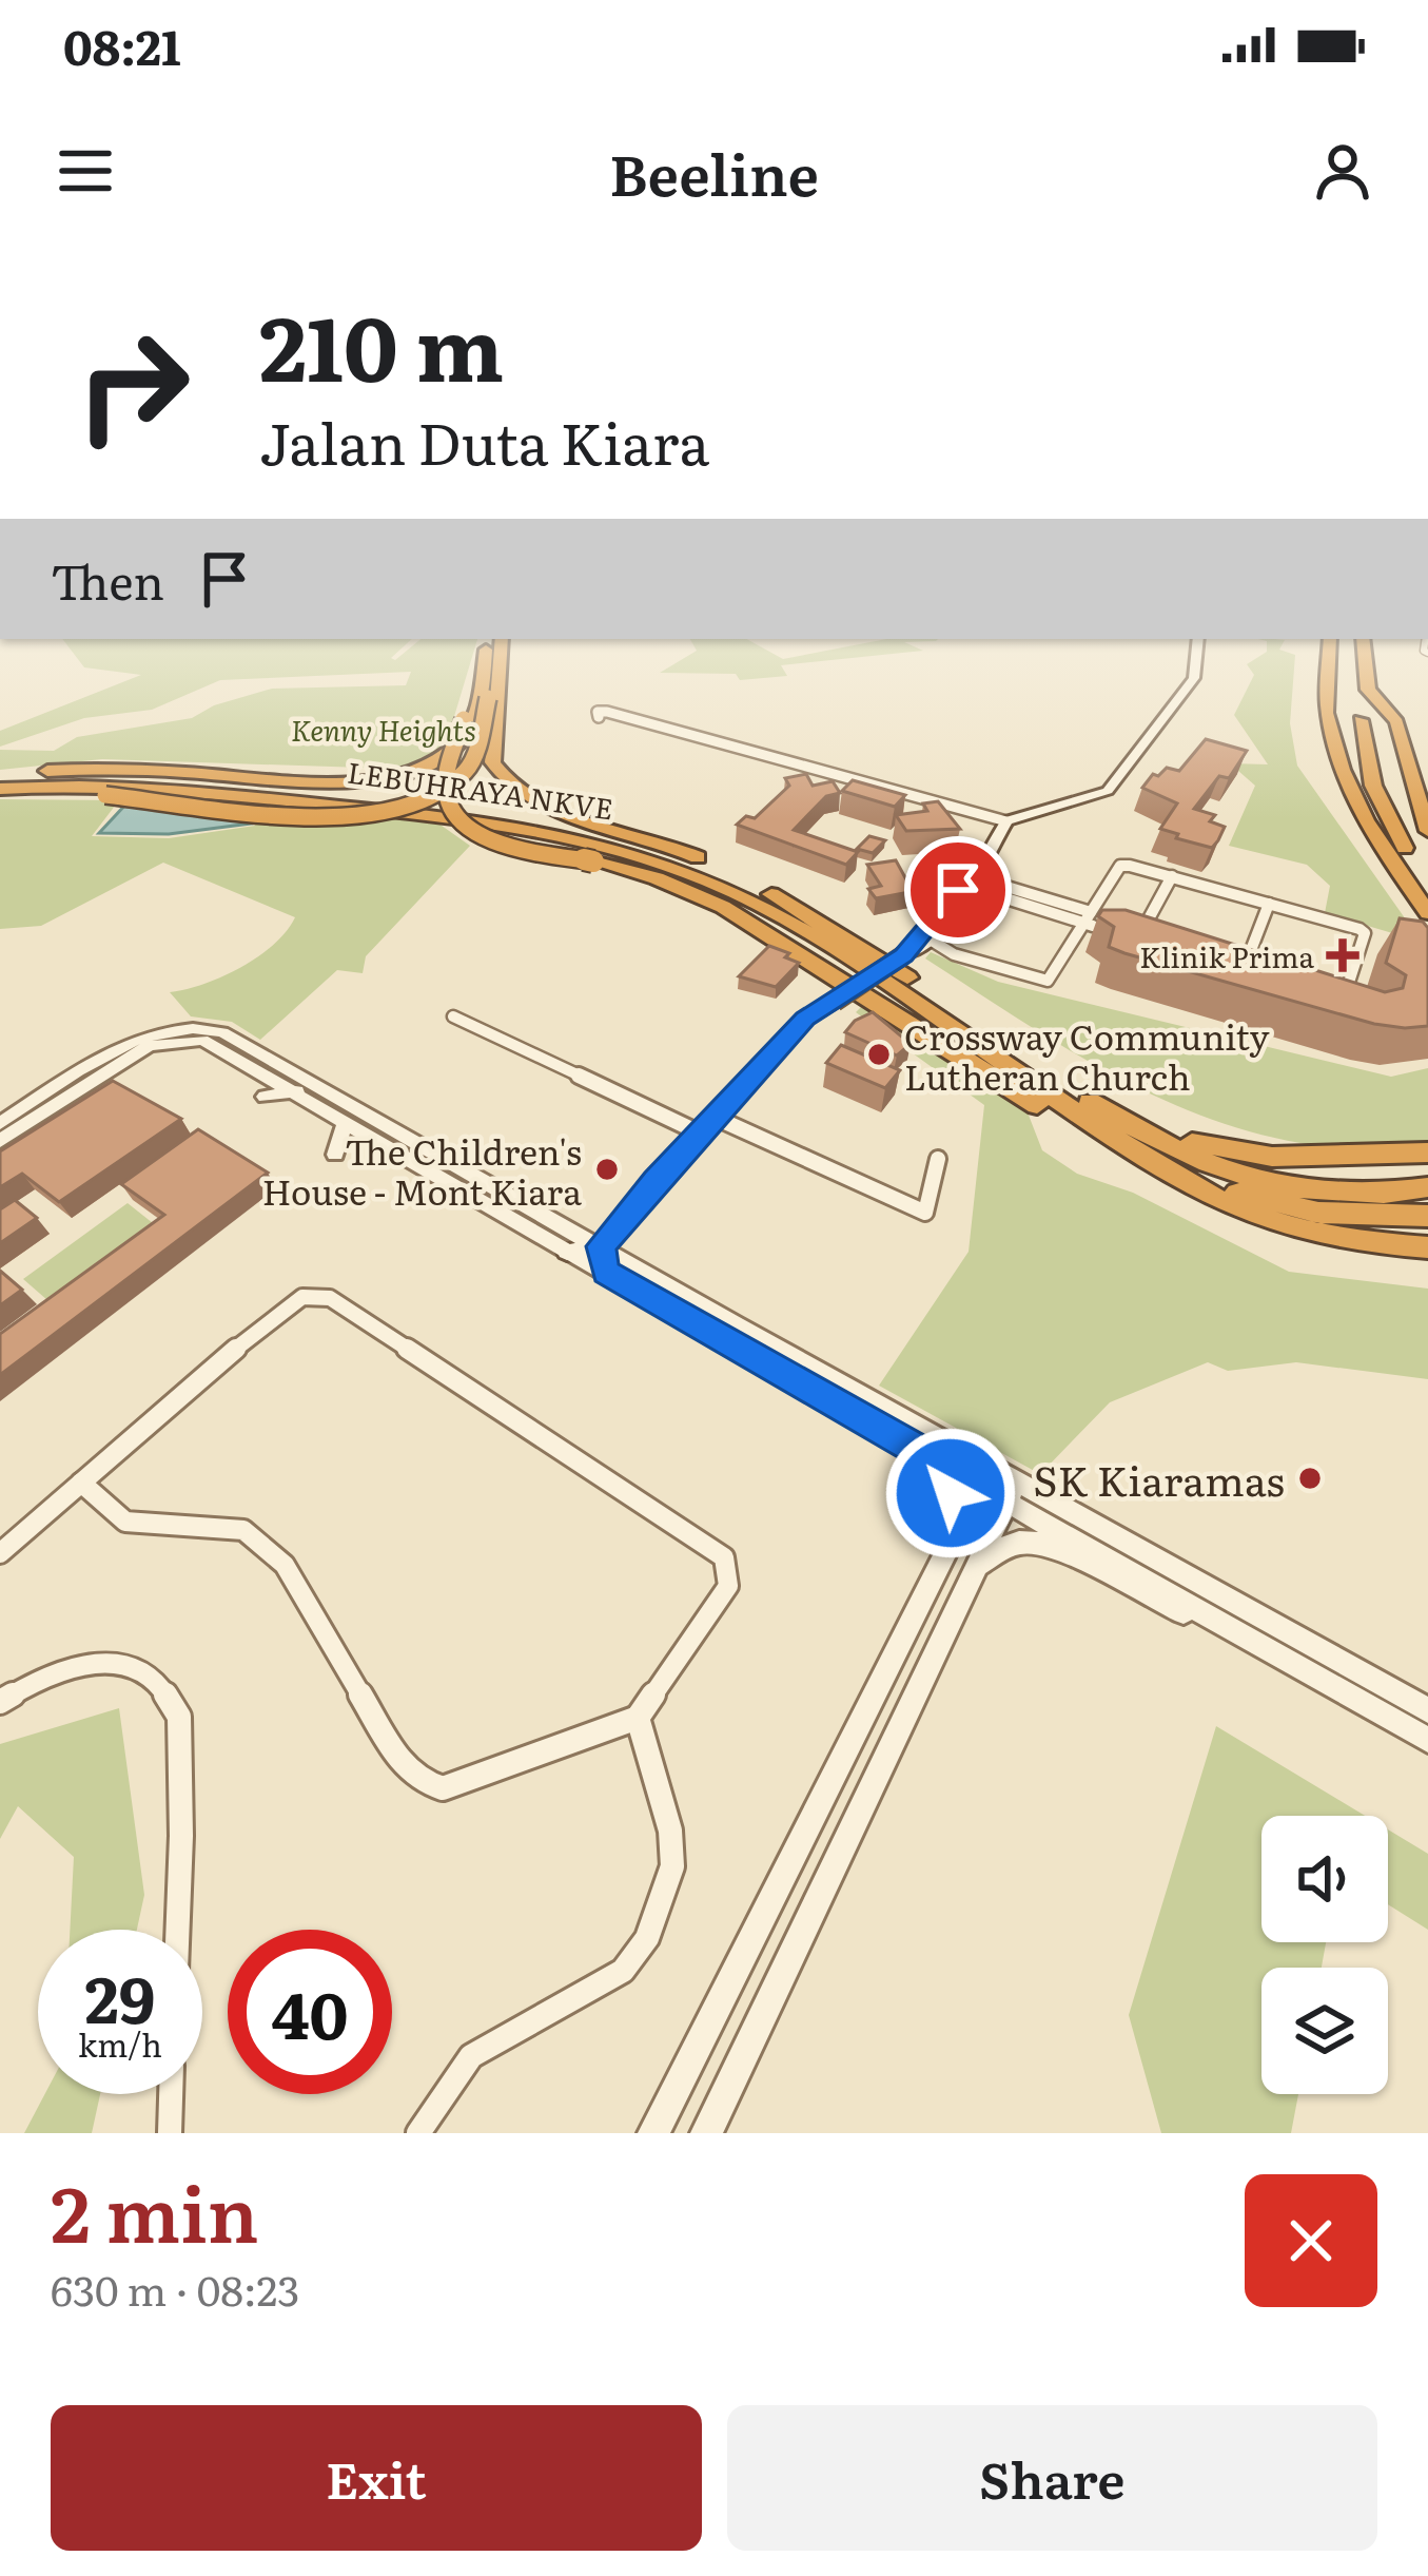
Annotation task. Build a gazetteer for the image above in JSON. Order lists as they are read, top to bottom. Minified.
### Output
{"streets":{"highway":["LEBUHRAYA NKVE"]},"parks":["Kenny Heights"],"places":{"health":["Klinik Prima"],"other":["Crossway Community Lutheran Church","The Children's House - Mont Kiara","SK Kiaramas"]},"page":{"status":"08:21","header":"Beeline","turn":["210 m","Jalan Duta Kiara"],"then":"Then","speed":"29 km/h","limit":"40","heading":["2 min","630 m · 08:23"],"buttons":["Exit","Share"]}}
